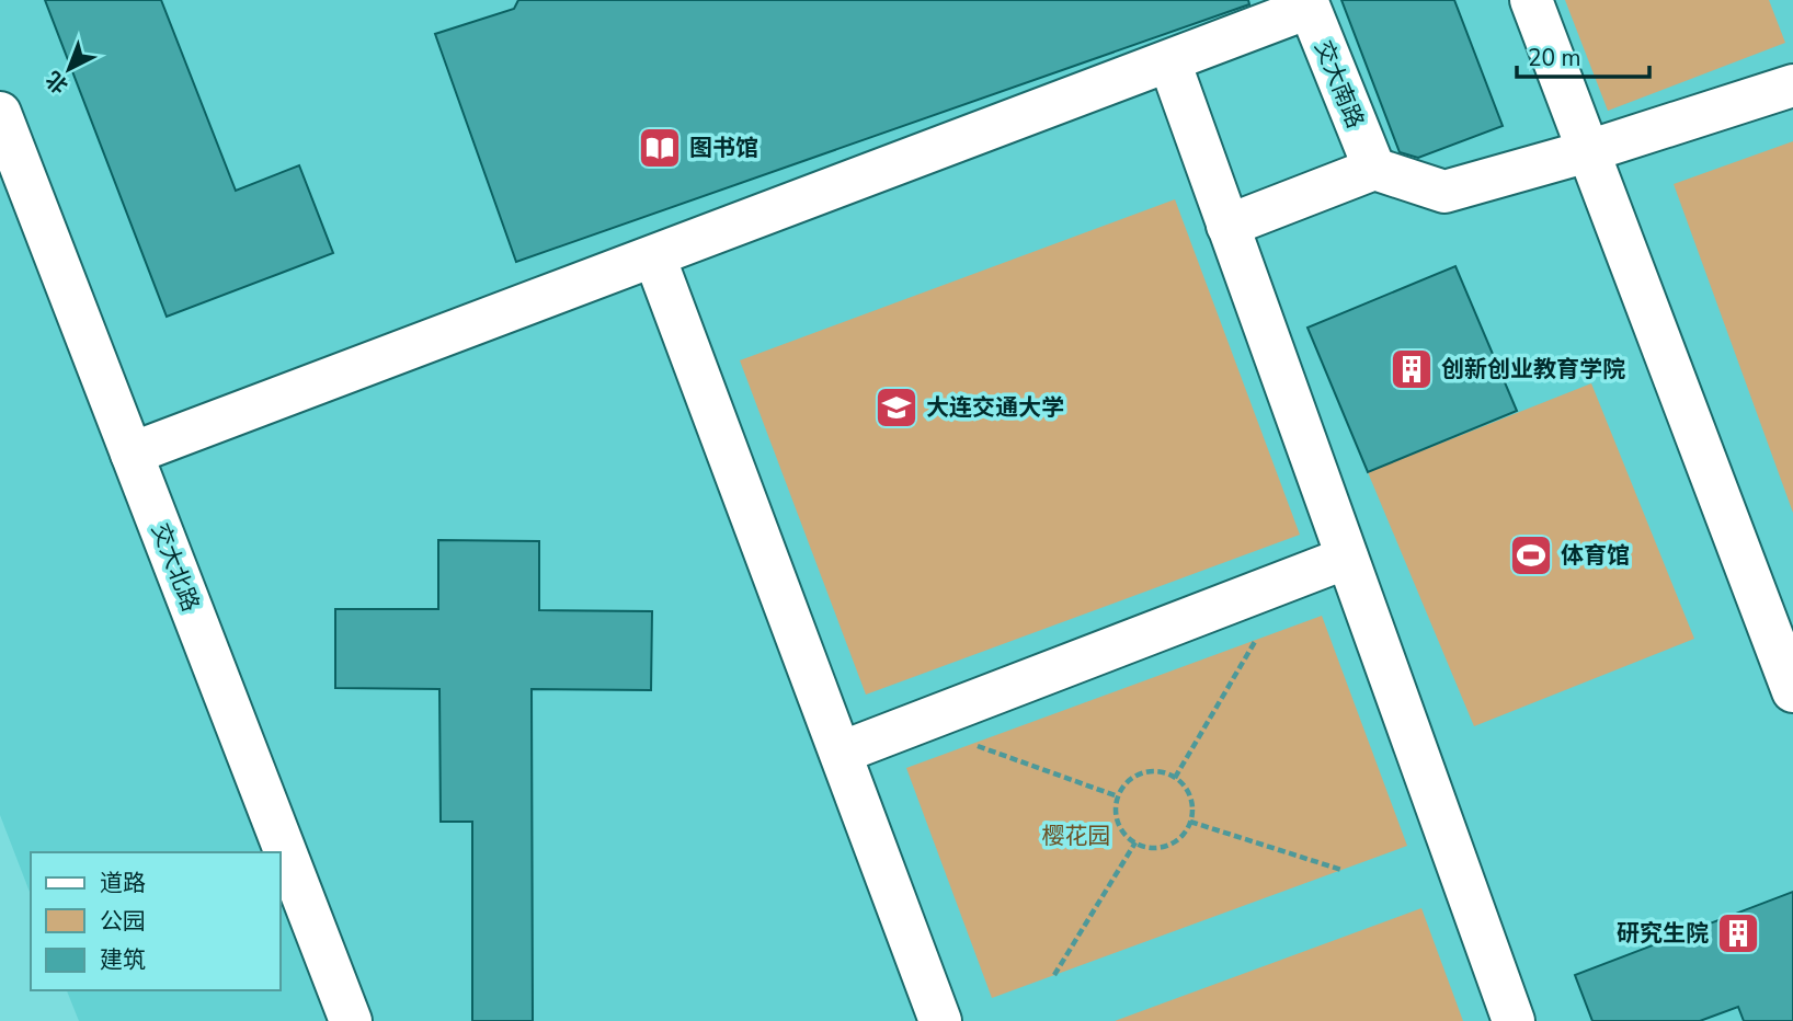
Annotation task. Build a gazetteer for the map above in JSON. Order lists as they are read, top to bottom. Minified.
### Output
{"streets":{"street":["交大南路","交大北路"]},"parks":["樱花园"],"places":{"library":["图书馆"],"building":["创新创业教育学院","研究生院"],"school or university":["大连交通大学"],"sports":["体育馆"]},"legend":["道路","公园","建筑"],"scale_bar":"20 m","north":"bottom left"}
